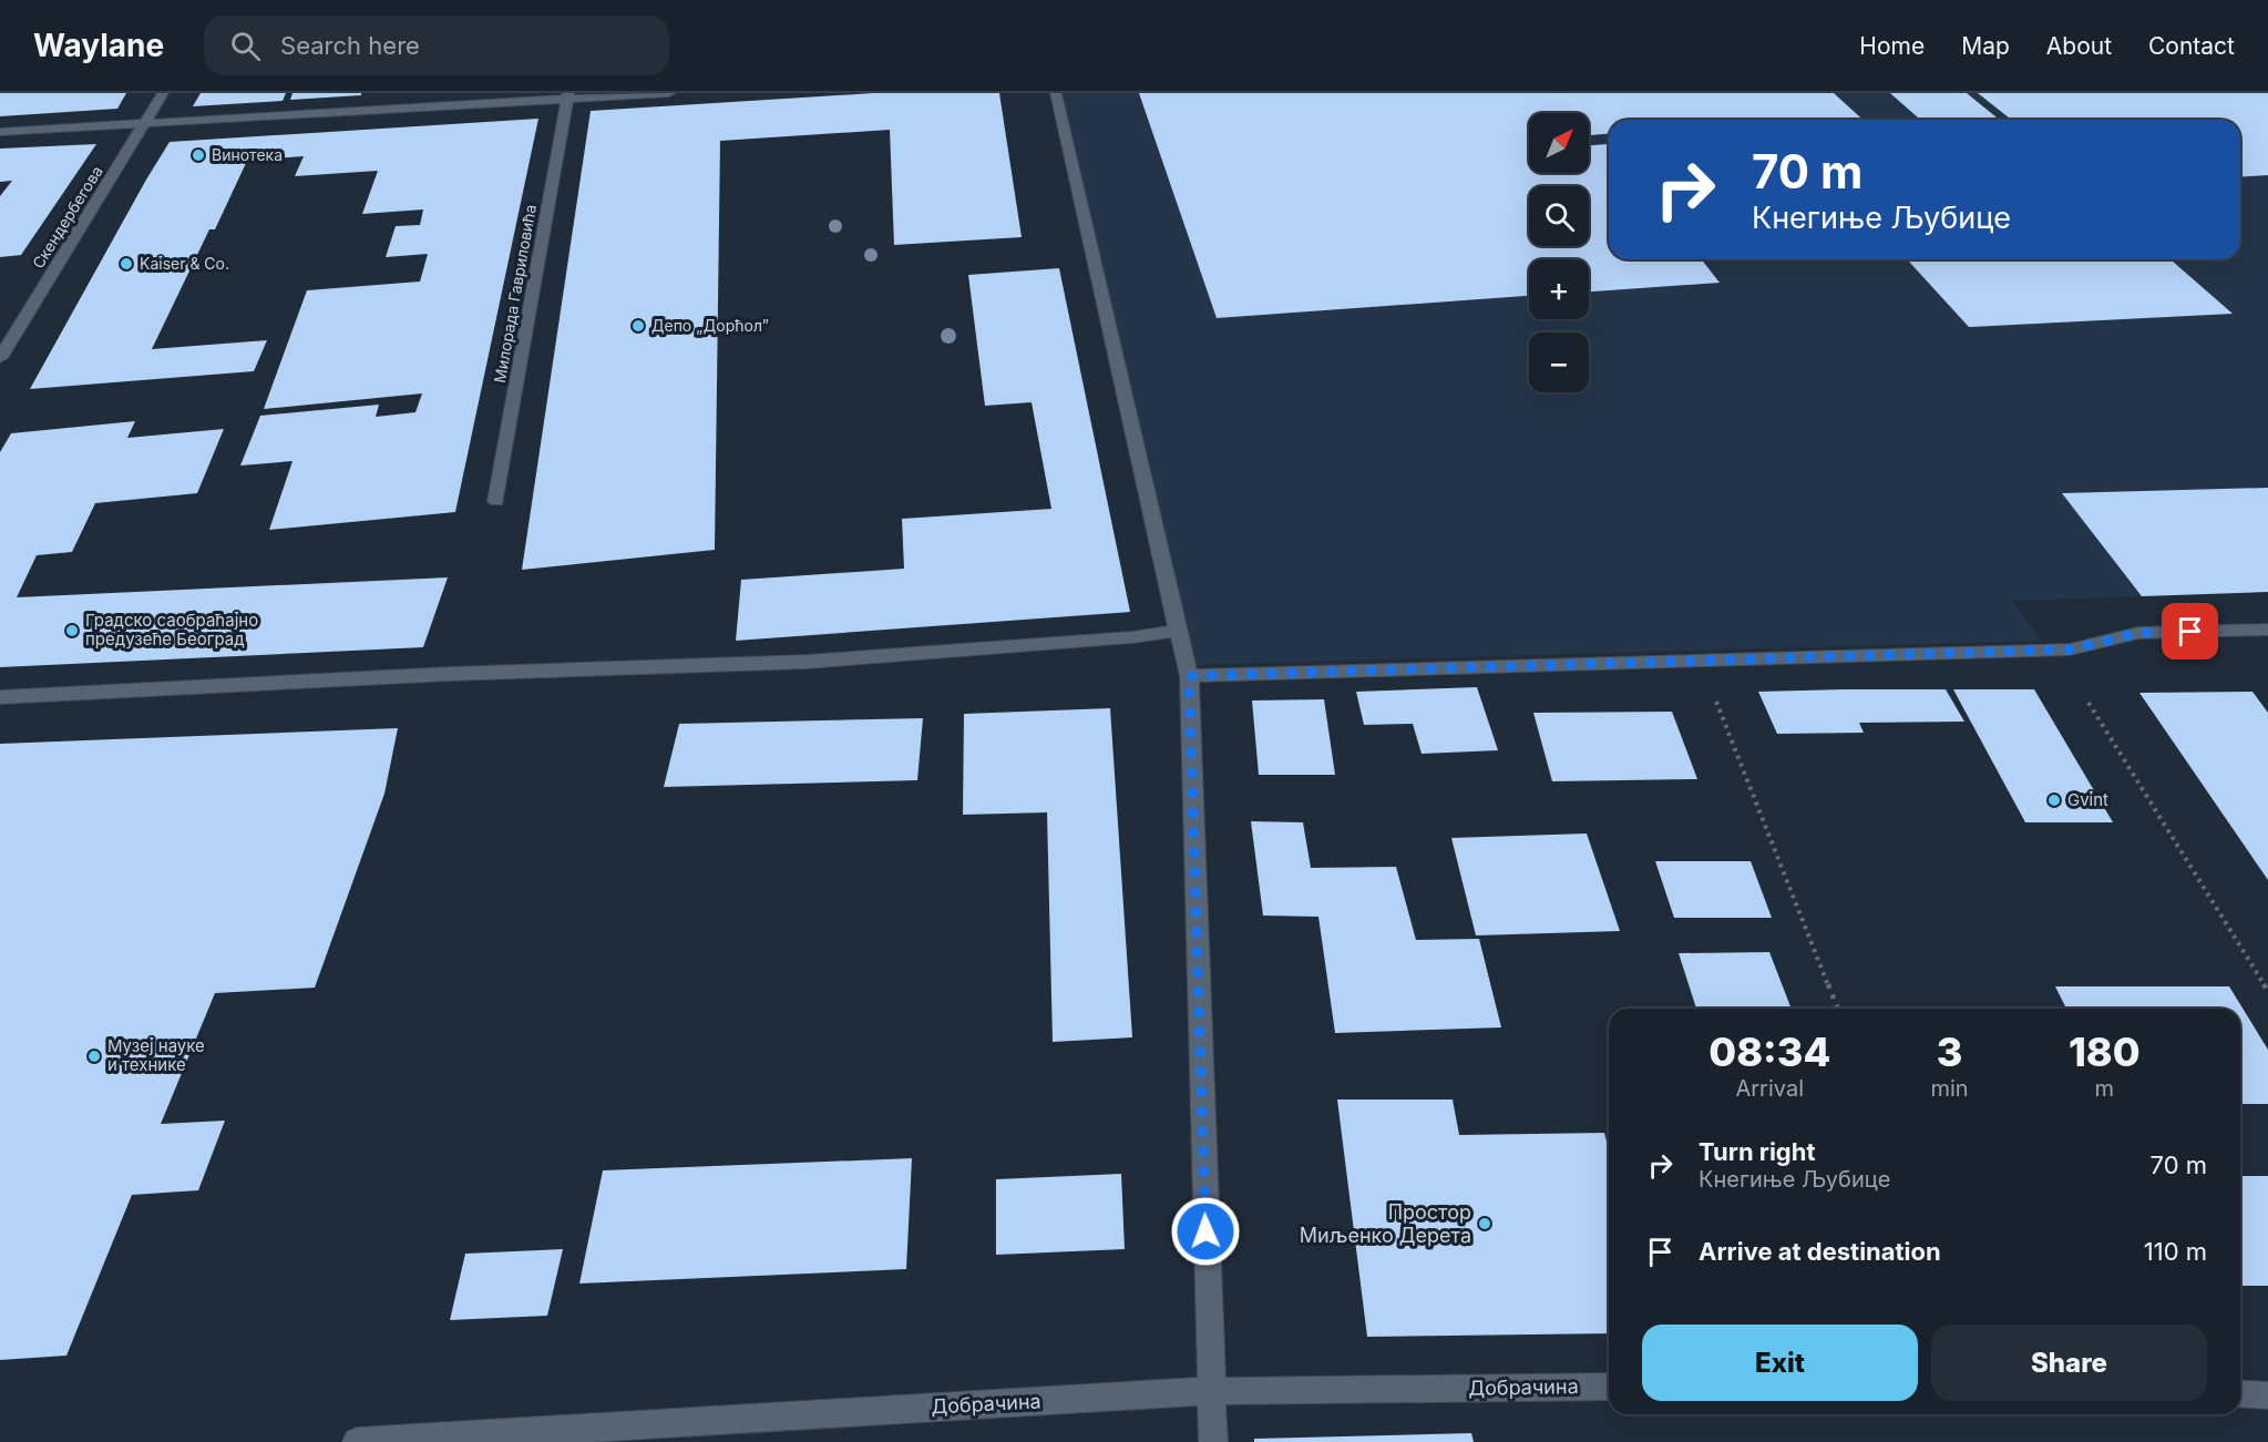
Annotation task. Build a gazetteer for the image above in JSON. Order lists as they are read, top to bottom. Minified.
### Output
{"streets":{"street":["Скендербегова","Милорада Гавриловића","Добрачина"]},"places":["Винотека","Kaiser & Co.","Депо „Дорћол”","Градско саобраћајно предузеће Београд","Gvint","Музеј науке и технике","Простор Миљенко Дерета"],"north":"top right","page":{"header":"Waylane","search":"Search here","nav":["Home","Map","About","Contact"],"map_buttons":["+","−"],"turn":["70 m","Кнегиње Љубице"],"eta":["08:34","Arrival","3","min","180","m"],"list":[{"name":"Turn right","note":"Кнегиње Љубице","value":"70 m"},{"name":"Arrive at destination","value":"110 m"}],"buttons":["Exit","Share"]}}
